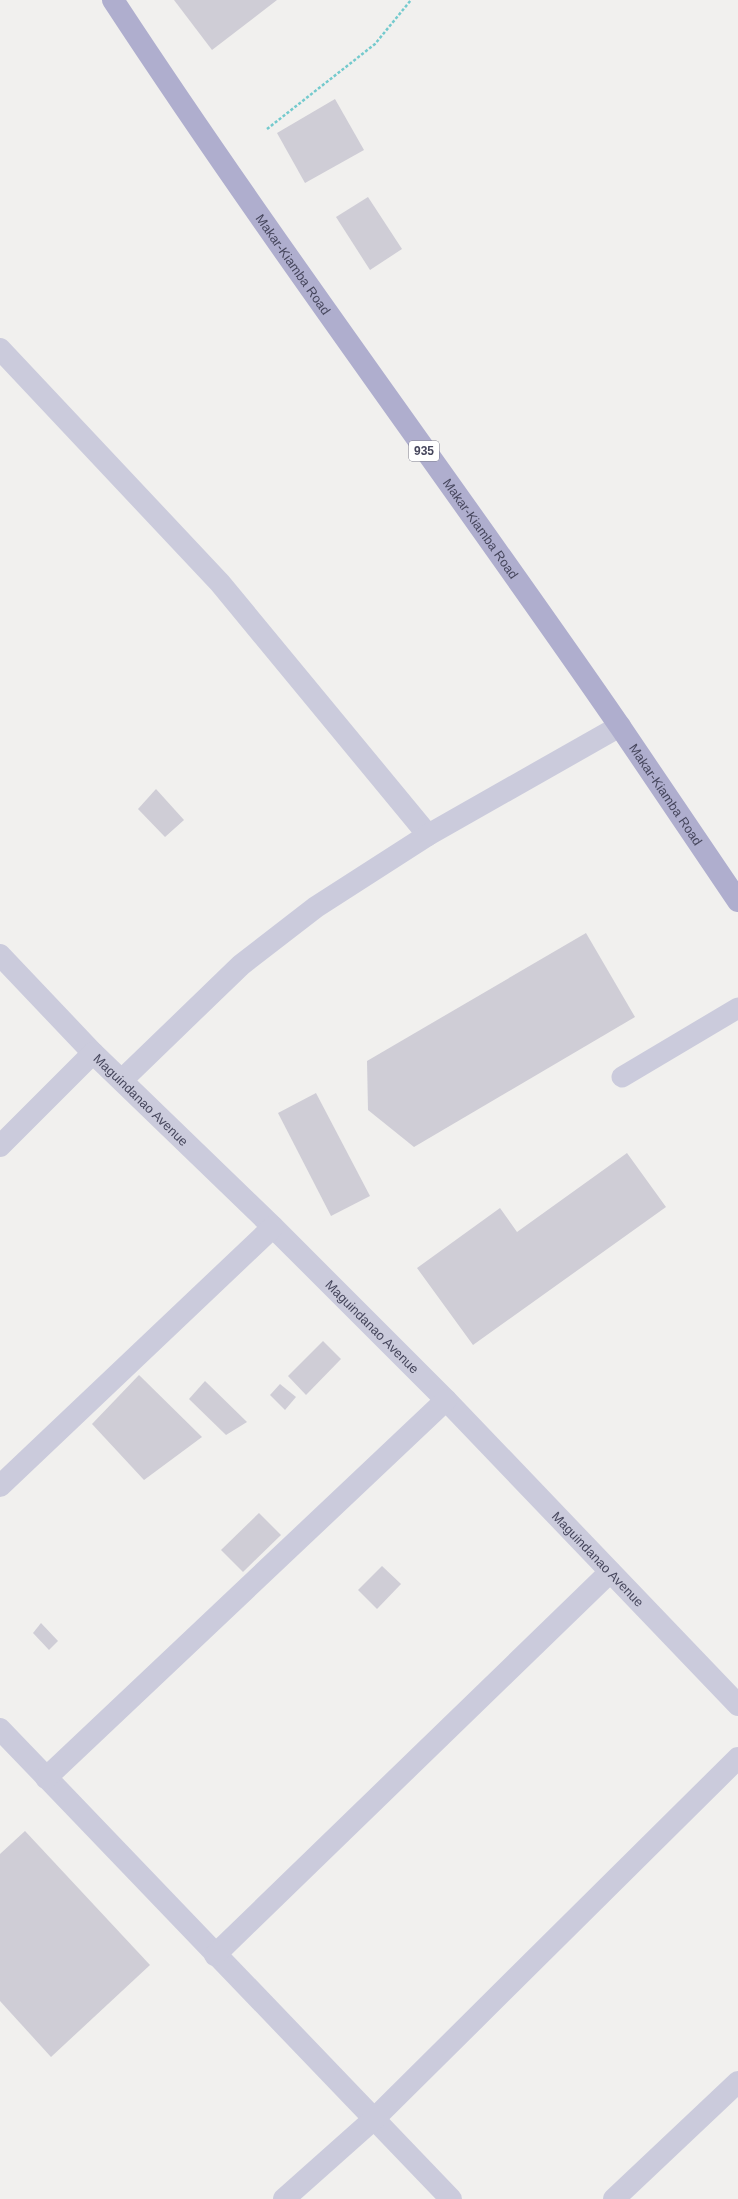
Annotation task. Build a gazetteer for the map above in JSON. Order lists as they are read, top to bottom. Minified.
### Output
{"streets":{"main road":["Makar-Kiamba Road","935"],"street":["Maguindanao Avenue"]}}
